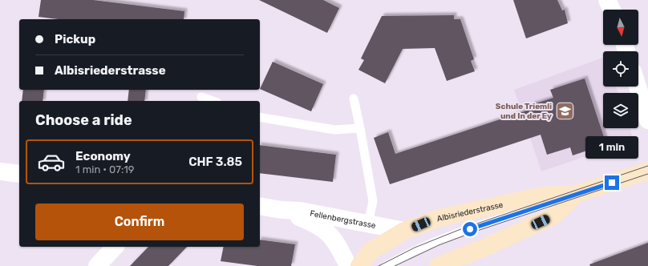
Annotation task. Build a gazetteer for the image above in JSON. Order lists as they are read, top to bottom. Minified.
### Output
{"streets":{"main road":["Albisriederstrasse"],"street":["Fellenbergstrasse"]},"crossings":[["Albisriederstrasse","Fellenbergstrasse"]],"places":{"school or university":["Schule Triemli und In der Ey"]},"north":"bottom","page":{"banner":["Pickup","Albisriederstrasse"],"heading":"Choose a ride","bubble":"1 min","list":[{"name":"Economy","note":"1 min · 07:19","value":"CHF 3.85"}],"buttons":"Confirm"}}
